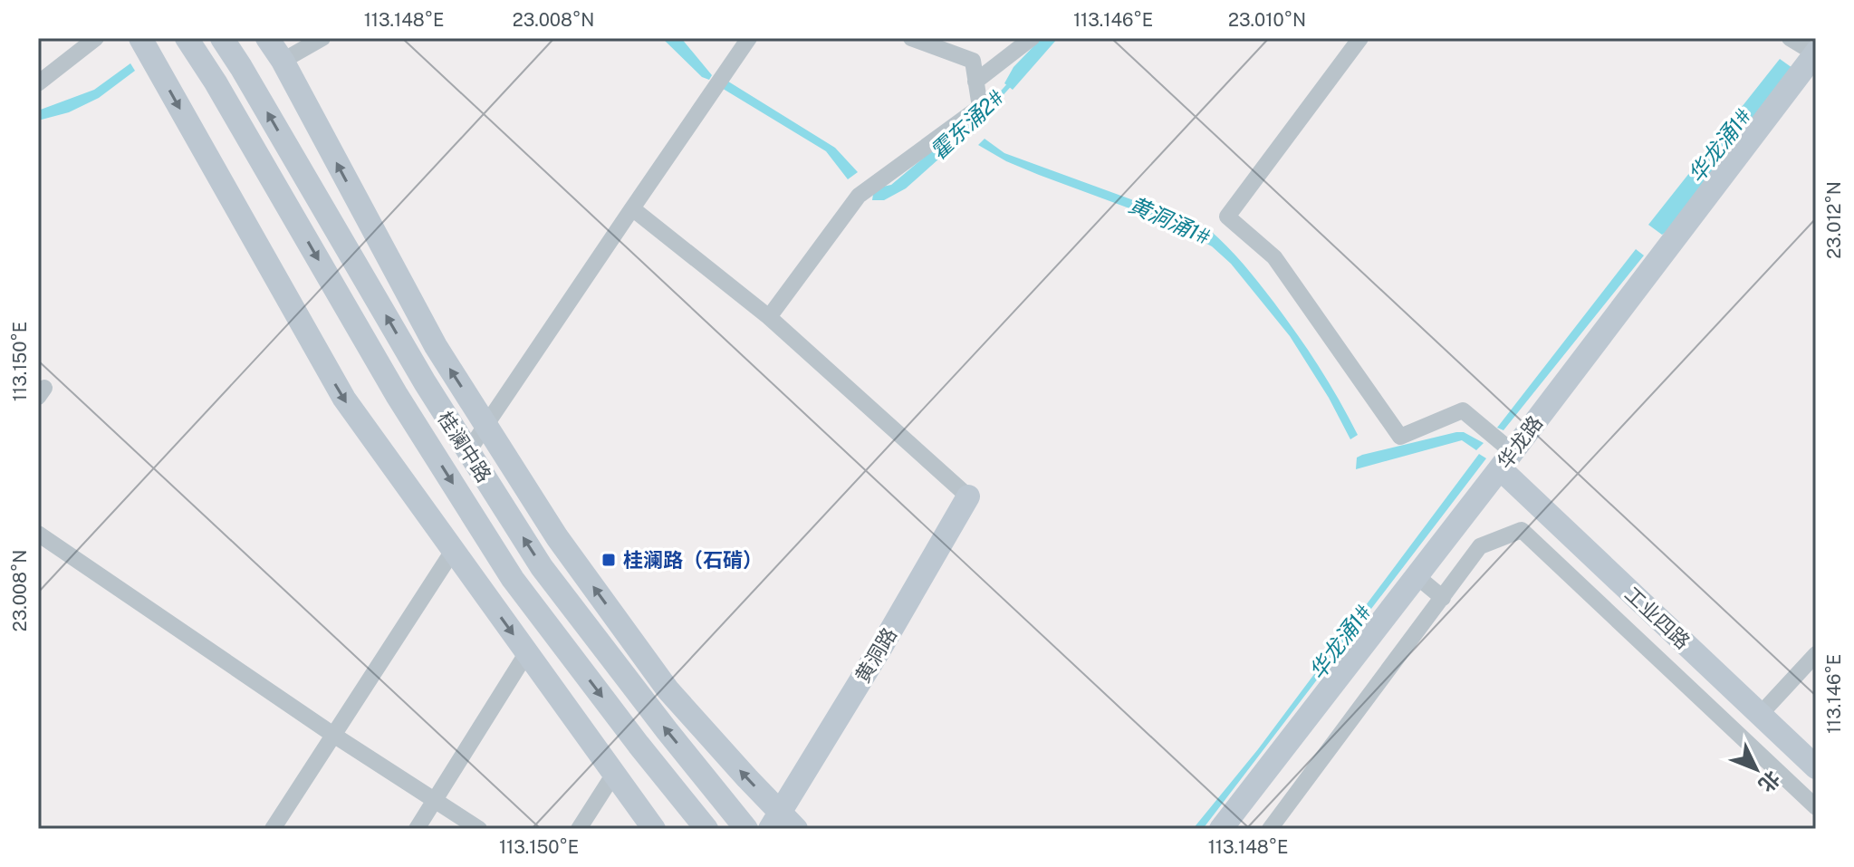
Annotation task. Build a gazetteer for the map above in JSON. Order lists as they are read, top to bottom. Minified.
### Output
{"streets":{"main road":["华龙路","桂澜中路","工业四路","黄洞路"]},"crossings":[["华龙路","工业四路"]],"water":["霍东涌2#","华龙涌1#","黄洞涌1#"],"places":{"transit":["桂澜路（石𬒔）"]},"north":"bottom right","coordinates":["113.148°E","23.008°N","113.146°E","23.010°N","23.012°N","113.150°E"]}
